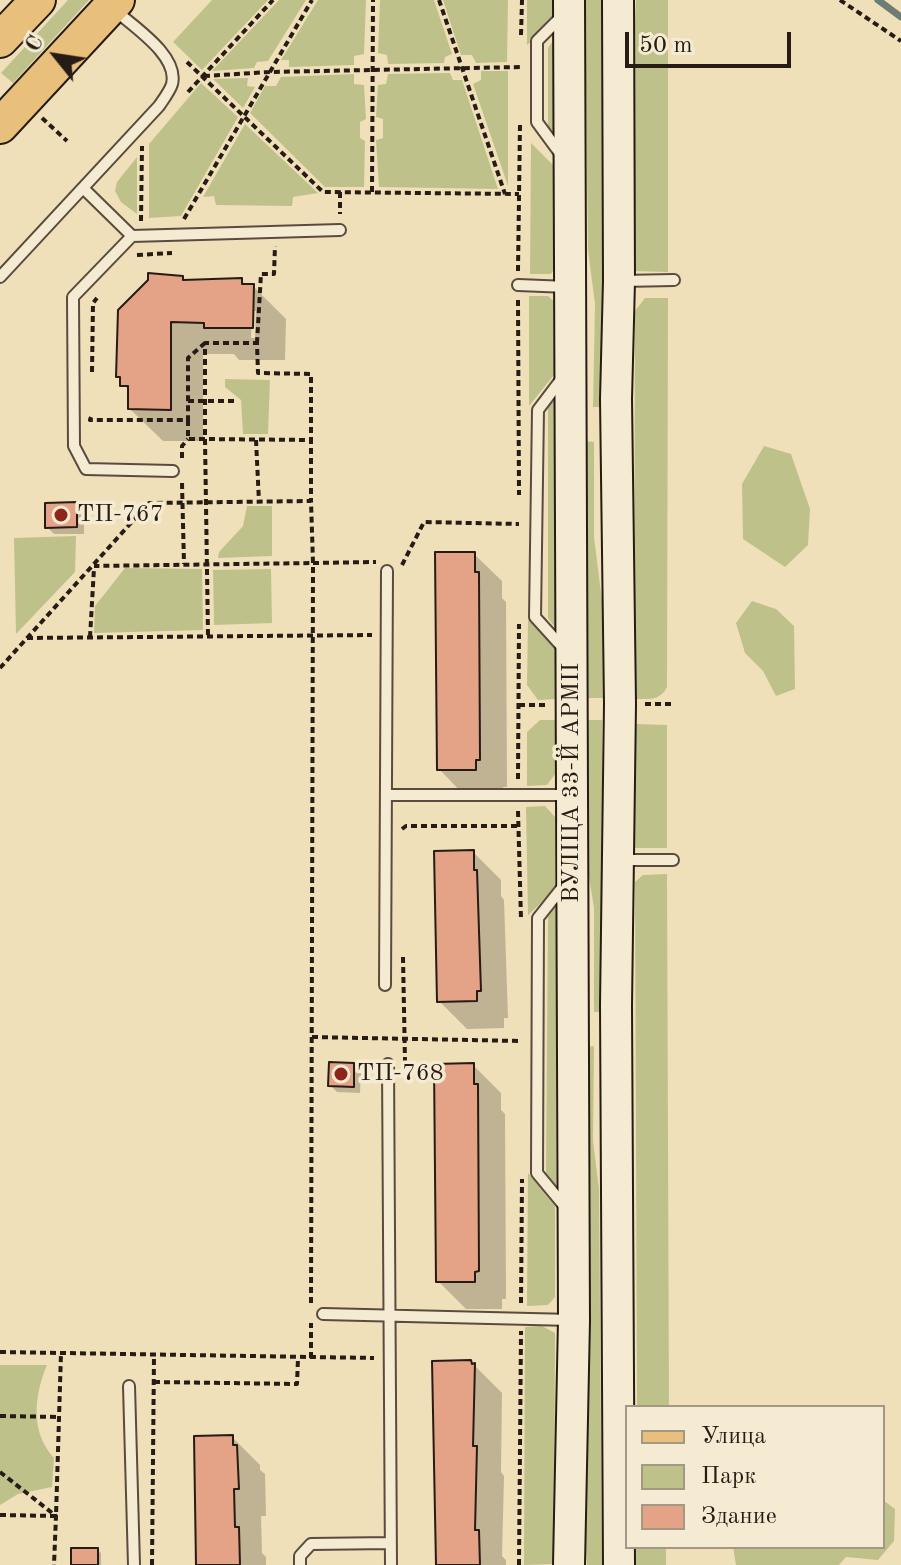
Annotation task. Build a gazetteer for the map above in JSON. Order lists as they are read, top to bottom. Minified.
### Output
{"streets":{"street":["ВУЛІЦА 33-Й АРМІІ"]},"places":["ТП-767","ТП-768"],"legend":["Улица","Парк","Здание"],"scale_bar":"50 m","north":"top left"}
